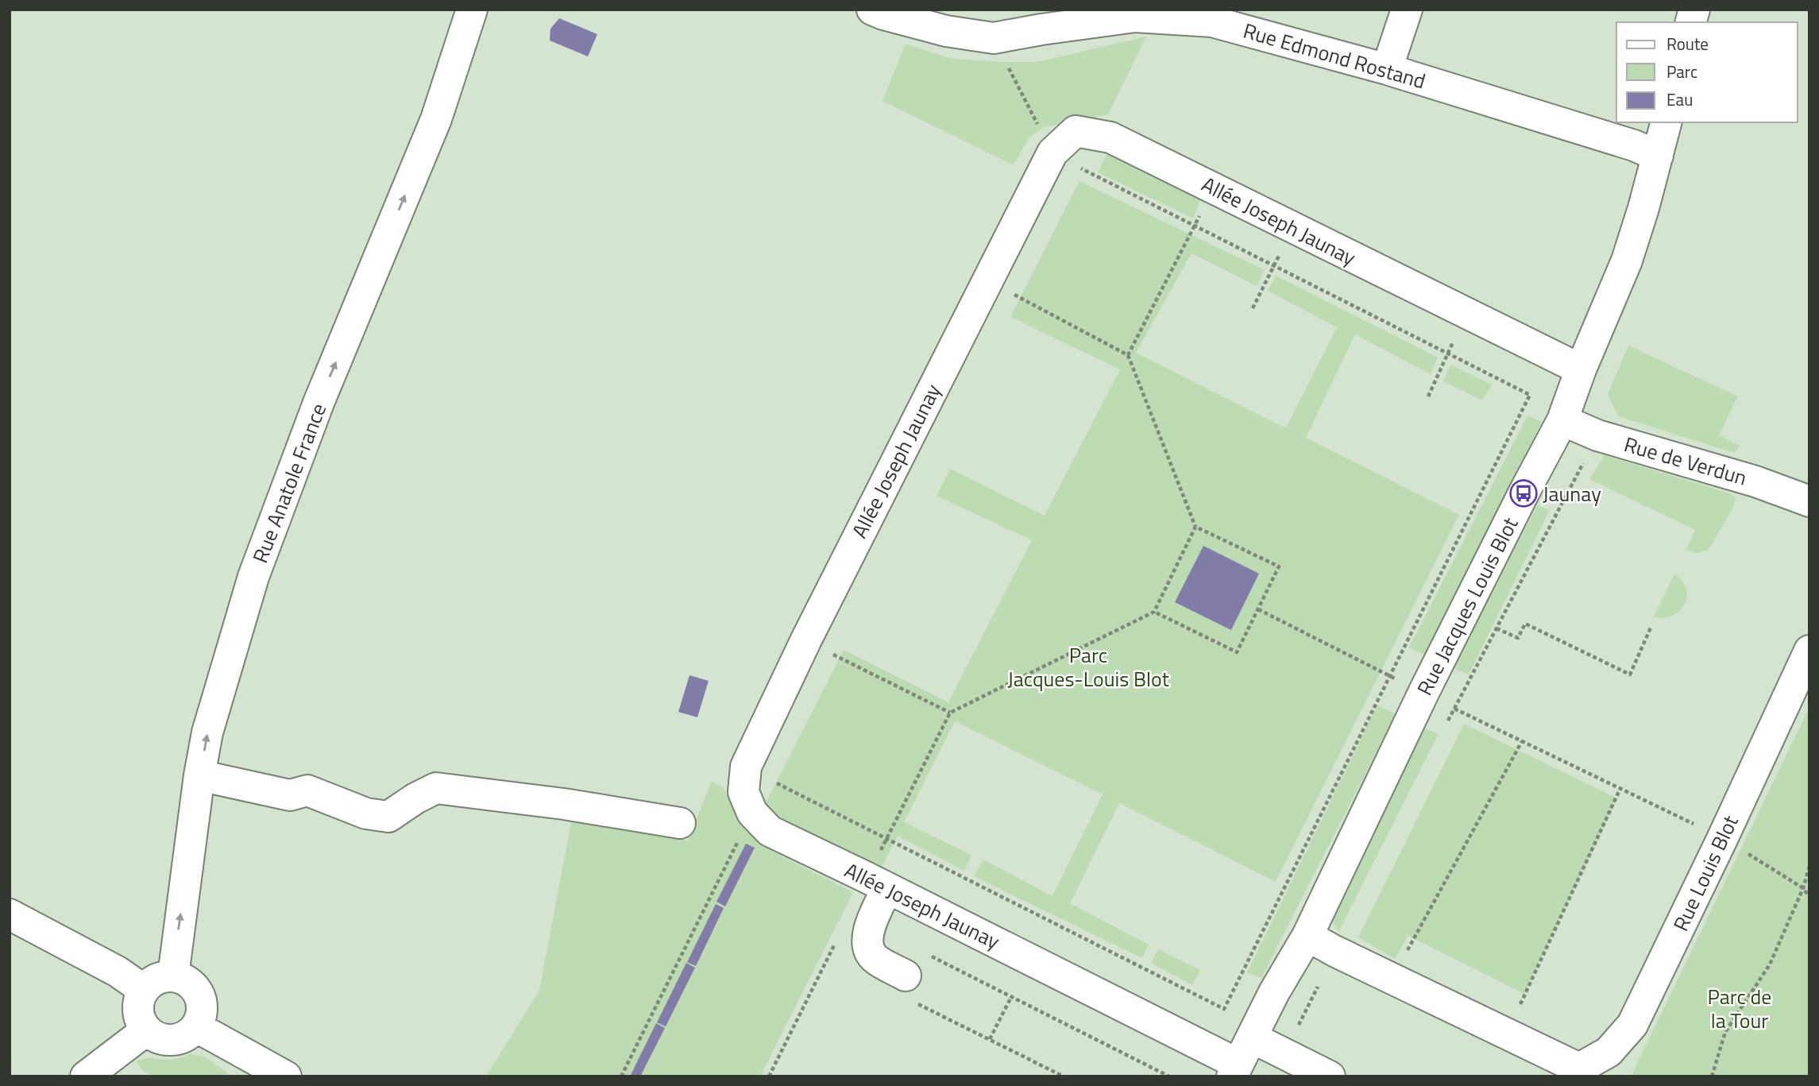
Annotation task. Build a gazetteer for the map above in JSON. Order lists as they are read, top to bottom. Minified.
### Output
{"streets":{"street":["Rue Edmond Rostand","Allée Joseph Jaunay","Rue de Verdun","Rue Anatole France","Rue Jacques Louis Blot","Rue Louis Blot"]},"crossings":[["Rue Edmond Rostand","Rue Jacques Louis Blot"],["Allée Joseph Jaunay","Rue Jacques Louis Blot"],["Rue de Verdun","Rue Jacques Louis Blot"]],"one_way":["Rue Anatole France"],"parks":["Parc Jacques-Louis Blot","Parc de la Tour"],"places":{"bus stop":["Jaunay"]},"legend":["Route","Parc","Eau"]}
